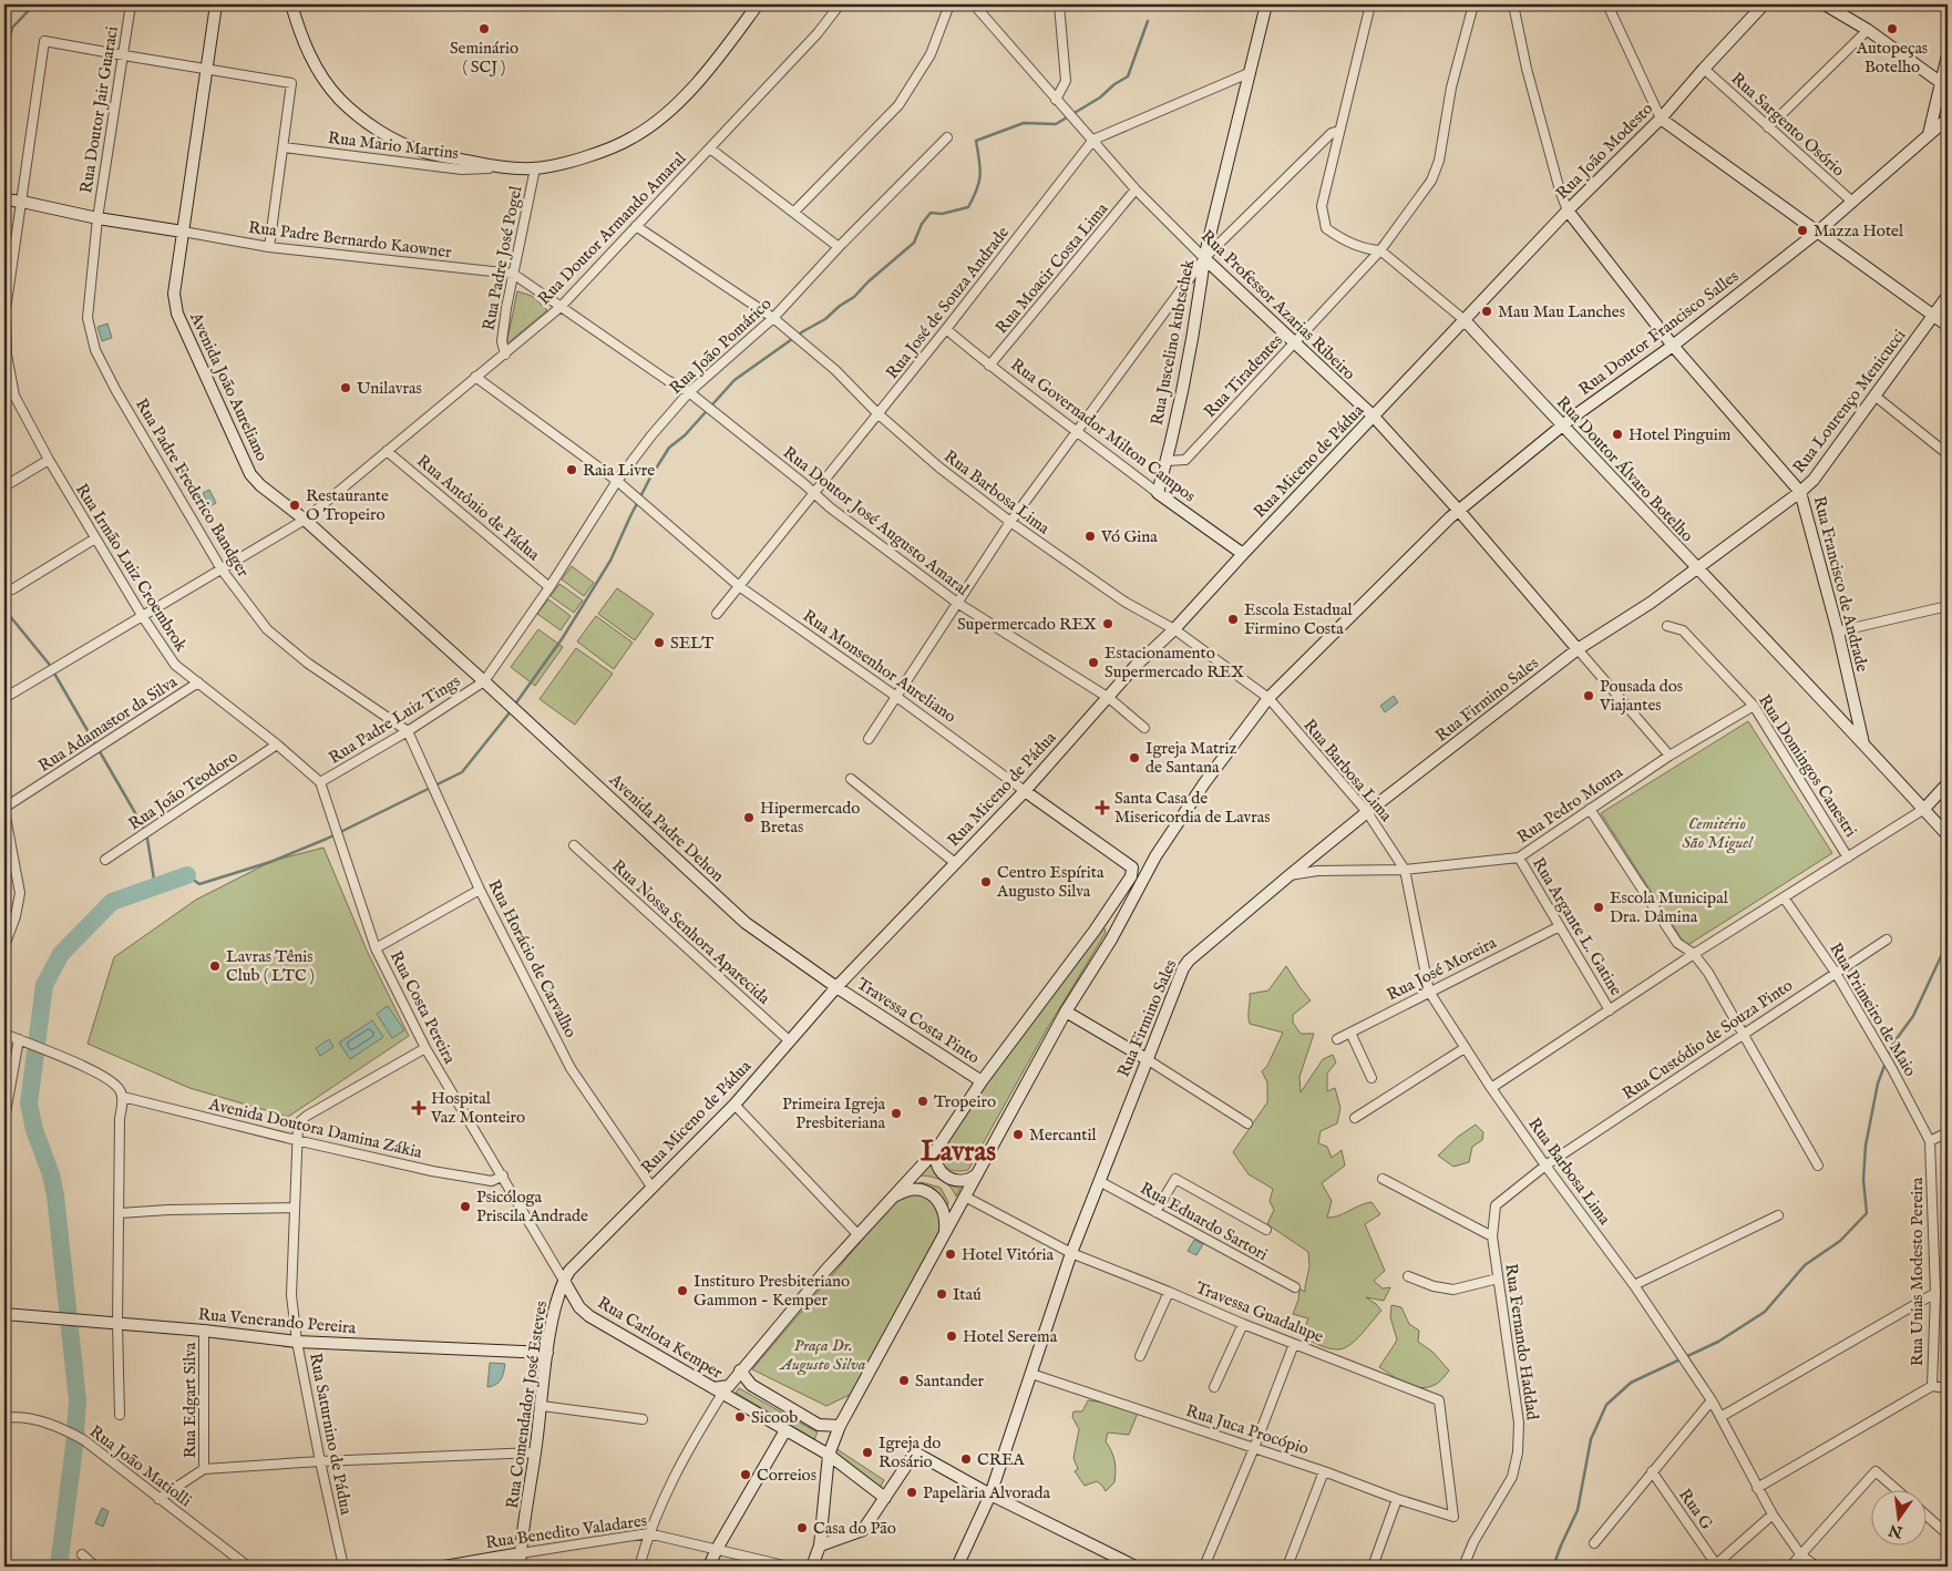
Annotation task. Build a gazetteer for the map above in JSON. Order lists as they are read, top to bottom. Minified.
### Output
{"streets":{"main road":["Rua João Modesto","Rua Professor Azarias Ribeiro","Rua Doutor Francisco Salles","Rua Juscelino kubtschek","Avenida João Aureliano","Rua Lourenço Menicucci","Rua Governador Milton Campos","Rua Miceno de Pádua","Rua Doutor Álvaro Botelho","Rua Francisco de Andrade","Rua Monsenhor Aureliano","Rua Firmino Sales","Avenida Padre Dehon","Travessa Costa Pinto","Rua Venerando Pereira","Rua Carlota Kemper","Rua Comendador José Esteves","Rua Benedito Valadares"],"street":["Rua Doutor Jair Guaraci","Rua Sargento Osório","Rua Mario Martins","Rua Doutor Armando Amaral","Rua Padre Bernardo Kaowner","Rua Padre José Pogel","Rua Moacir Costa Lima","Rua José de Souza Andrade","Rua João Pomárico","Rua Tiradentes","Rua Padre Frederico Bandger","Rua Barbosa Lima","Rua Antônio de Pádua","Rua Doutor José Augusto Amaral","Rua Irmão Luiz Croembrok","Rua Padre Luiz Tings","Rua Adamastor da Silva","Rua Domingos Canestri","Rua João Teodoro","Rua Pedro Moura","Rua Argante L. Gatine","Rua Nossa Senhora Aparecida","Rua Horácio de Carvalho","Rua José Moreira","Rua Costa Pereira","Rua Primeiro de Maio","Rua Custódio de Souza Pinto","Avenida Doutora Damina Zákia","Rua Eduardo Sartori","Rua Unias Modesto Pereira","Travessa Guadalupe","Rua Fernando Haddad","Rua Edgart Silva","Rua Juca Procópio","Rua Saturnino de Pádua","Rua João Matiolli","Rua G"]},"crossings":[["Rua Doutor Jair Guaraci","Rua Padre Frederico Bandger"],["Rua Doutor Jair Guaraci","Rua Irmão Luiz Croembrok"],["Rua Sargento Osório","Rua João Modesto"],["Rua Sargento Osório","Rua Doutor Francisco Salles"],["Rua João Modesto","Rua Miceno de Pádua"],["Rua João Modesto","Rua Doutor Álvaro Botelho"],["Rua João Modesto","Rua Francisco de Andrade"],["Rua Doutor Armando Amaral","Rua Padre José Pogel"],["Rua Doutor Armando Amaral","Avenida João Aureliano"],["Rua Doutor Armando Amaral","Rua Padre Frederico Bandger"],["Rua Doutor Armando Amaral","Rua Barbosa Lima"],["Rua Doutor Armando Amaral","Rua Antônio de Pádua"],["Rua Doutor Armando Amaral","Rua Doutor José Augusto Amaral"],["Rua Doutor Armando Amaral","Rua Irmão Luiz Croembrok"],["Rua Doutor Armando Amaral","Rua Monsenhor Aureliano"],["Rua Padre Bernardo Kaowner","Rua Padre José Pogel"],["Rua Padre Bernardo Kaowner","Avenida João Aureliano"],["Rua Padre Bernardo Kaowner","Rua Doutor José Augusto Amaral"],["Rua Padre José Pogel","Rua Doutor José Augusto Amaral"],["Rua Moacir Costa Lima","Rua Professor Azarias Ribeiro"],["Rua Moacir Costa Lima","Rua Governador Milton Campos"],["Rua José de Souza Andrade","Rua Professor Azarias Ribeiro"],["Rua José de Souza Andrade","Rua Juscelino kubtschek"],["Rua José de Souza Andrade","Rua Governador Milton Campos"],["Rua José de Souza Andrade","Rua Barbosa Lima"],["Rua José de Souza Andrade","Rua Doutor José Augusto Amaral"],["Rua José de Souza Andrade","Rua Monsenhor Aureliano"],["Rua Professor Azarias Ribeiro","Rua Doutor Francisco Salles"],["Rua Professor Azarias Ribeiro","Rua Juscelino kubtschek"],["Rua Professor Azarias Ribeiro","Rua Tiradentes"],["Rua Professor Azarias Ribeiro","Rua Lourenço Menicucci"],["Rua Professor Azarias Ribeiro","Rua Miceno de Pádua"],["Rua Professor Azarias Ribeiro","Rua Firmino Sales"],["Rua Professor Azarias Ribeiro","Rua Pedro Moura"],["Rua Doutor Francisco Salles","Rua Doutor Álvaro Botelho"],["Rua Doutor Francisco Salles","Rua Barbosa Lima"],["Rua Doutor Francisco Salles","Rua Francisco de Andrade"],["Rua Doutor Francisco Salles","Travessa Guadalupe"],["Rua Doutor Francisco Salles","Rua Carlota Kemper"],["Rua Juscelino kubtschek","Rua Tiradentes"],["Rua Juscelino kubtschek","Rua Governador Milton Campos"],["Rua João Pomárico","Avenida João Aureliano"],["Rua João Pomárico","Rua Barbosa Lima"],["Rua João Pomárico","Rua Antônio de Pádua"],["Rua João Pomárico","Rua Doutor José Augusto Amaral"],["Rua João Pomárico","Rua Monsenhor Aureliano"],["Rua João Pomárico","Rua Padre Luiz Tings"],["Rua João Pomárico","Avenida Padre Dehon"],["Rua Tiradentes","Rua Doutor Álvaro Botelho"],["Avenida João Aureliano","Rua Padre Luiz Tings"],["Avenida João Aureliano","Avenida Padre Dehon"],["Rua Lourenço Menicucci","Rua Doutor Álvaro Botelho"],["Rua Lourenço Menicucci","Rua Francisco de Andrade"],["Rua Lourenço Menicucci","Rua Firmino Sales"],["Rua Governador Milton Campos","Rua Miceno de Pádua"],["Rua Miceno de Pádua","Rua Doutor Álvaro Botelho"],["Rua Miceno de Pádua","Rua Barbosa Lima"],["Rua Miceno de Pádua","Rua Doutor José Augusto Amaral"],["Rua Miceno de Pádua","Rua Monsenhor Aureliano"],["Rua Miceno de Pádua","Avenida Padre Dehon"],["Rua Miceno de Pádua","Rua Nossa Senhora Aparecida"],["Rua Miceno de Pádua","Rua Horácio de Carvalho"],["Rua Miceno de Pádua","Rua Costa Pereira"],["Rua Miceno de Pádua","Travessa Costa Pinto"],["Rua Miceno de Pádua","Rua Carlota Kemper"],["Rua Miceno de Pádua","Rua Comendador José Esteves"],["Rua Doutor Álvaro Botelho","Rua Francisco de Andrade"],["Rua Padre Frederico Bandger","Rua Padre Luiz Tings"],["Rua Padre Frederico Bandger","Rua Horácio de Carvalho"],["Rua Barbosa Lima","Rua Firmino Sales"],["Rua Barbosa Lima","Rua Pedro Moura"],["Rua Barbosa Lima","Rua José Moreira"],["Rua Barbosa Lima","Rua Custódio de Souza Pinto"],["Rua Barbosa Lima","Rua Fernando Haddad"],["Rua Barbosa Lima","Rua G"],["Rua Irmão Luiz Croembrok","Rua Adamastor da Silva"],["Rua Irmão Luiz Croembrok","Rua João Teodoro"],["Rua Firmino Sales","Rua Pedro Moura"],["Rua Firmino Sales","Rua Eduardo Sartori"],["Rua Firmino Sales","Travessa Guadalupe"],["Rua Firmino Sales","Rua Juca Procópio"],["Rua Padre Luiz Tings","Avenida Padre Dehon"],["Rua Padre Luiz Tings","Rua Horácio de Carvalho"],["Rua Padre Luiz Tings","Rua Costa Pereira"],["Rua Domingos Canestri","Rua Pedro Moura"],["Rua Pedro Moura","Rua Argante L. Gatine"],["Avenida Padre Dehon","Travessa Costa Pinto"],["Rua Argante L. Gatine","Rua José Moreira"],["Rua Costa Pereira","Avenida Doutora Damina Zákia"],["Rua Costa Pereira","Rua Carlota Kemper"],["Rua Costa Pereira","Rua Comendador José Esteves"],["Rua Primeiro de Maio","Rua Custódio de Souza Pinto"],["Rua Primeiro de Maio","Rua Unias Modesto Pereira"],["Rua Custódio de Souza Pinto","Rua Fernando Haddad"],["Avenida Doutora Damina Zákia","Rua Saturnino de Pádua"],["Travessa Guadalupe","Rua Juca Procópio"],["Rua Venerando Pereira","Rua Edgart Silva"],["Rua Venerando Pereira","Rua Comendador José Esteves"],["Rua Venerando Pereira","Rua Saturnino de Pádua"],["Rua Carlota Kemper","Rua Comendador José Esteves"],["Rua Comendador José Esteves","Rua Benedito Valadares"]],"districts":["Lavras"],"parks":["Cemitério São Miguel","Praça Dr. Augusto Silva"],"places":{"other":["Seminário ( SCJ )","Autopeças Botelho","Mazza Hotel","Mau Mau Lanches","Unilavras","Hotel Pinguim","Raia Livre","Restaurante O Tropeiro","Vó Gina","Escola Estadual Firmino Costa","Supermercado REX","SELT","Estacionamento Supermercado REX","Pousada dos Viajantes","Igreja Matriz de Santana","Hipermercado Bretas","Centro Espírita Augusto Silva","Escola Municipal Dra. Dâmina","Lavras Tênis Club ( LTC )","Tropeiro","Primeira Igreja Presbiteriana","Mercantil","Psicóloga Priscila Andrade","Hotel Vitória","Instituro Presbiteriano Gammon - Kemper","Itaú","Hotel Serema","Santander","Sicoob","Igreja do Rosário","CREA","Correios","Papelaria Alvorada","Casa do Pão"],"health":["Santa Casa de Misericordia de Lavras","Hospital Vaz Monteiro"]},"north":"bottom"}
